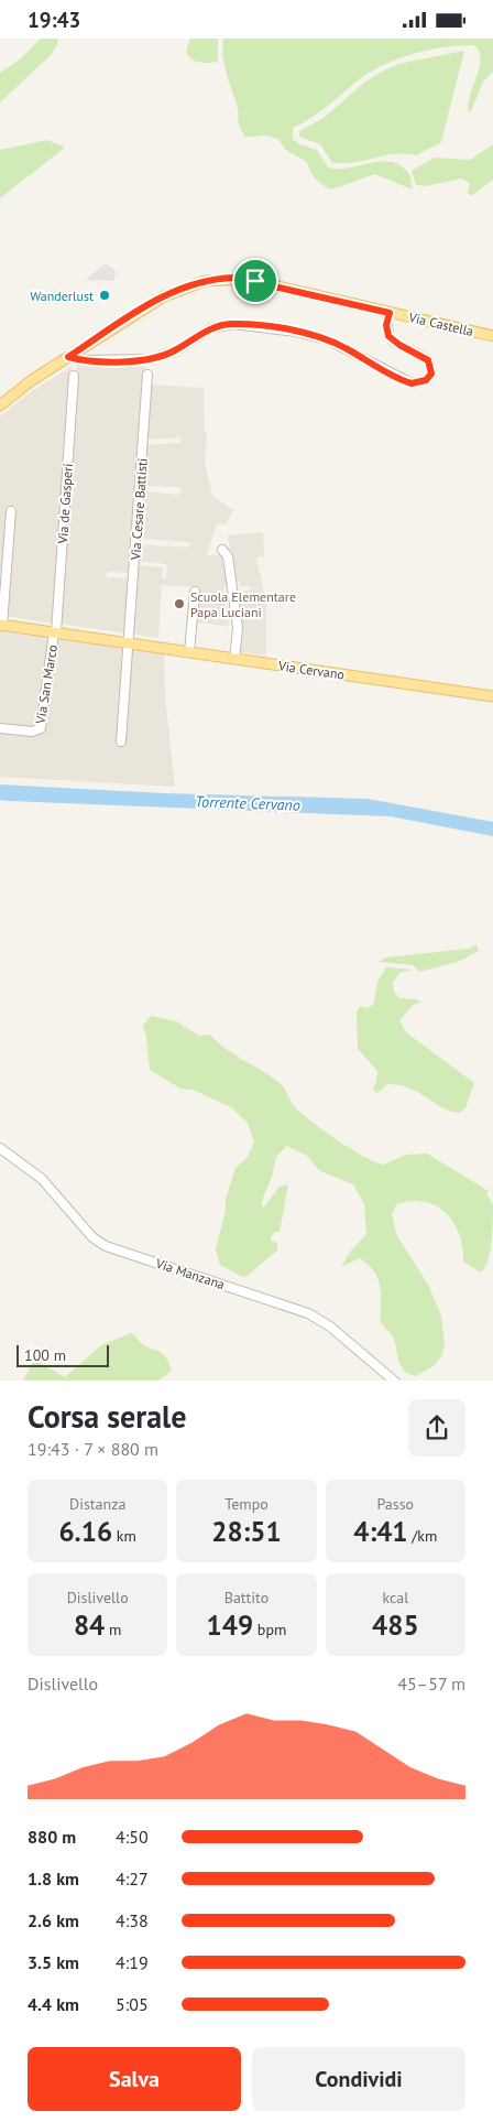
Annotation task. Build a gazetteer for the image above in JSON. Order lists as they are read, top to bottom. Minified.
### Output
{"streets":{"main road":["Via Castella","Via Cervano"],"street":["Via de Gasperi","Via Cesare Battisti","Via San Marco","Via Manzana"]},"crossings":[["Via de Gasperi","Via Cervano"],["Via de Gasperi","Via San Marco"],["Via Cesare Battisti","Via Cervano"],["Via Cervano","Via San Marco"]],"water":["Torrente Cervano"],"places":["Wanderlust","Scuola Elementare Papa Luciani"],"scale_bar":"100 m","page":{"status":"19:43","scale":"100 m","heading":["Corsa serale","19:43 · 7 × 880 m"],"stats":[["Distanza","6.16 km"],["Tempo","28:51"],["Passo","4:41 /km"],["Dislivello","84 m"],["Battito","149 bpm"],["kcal","485"]],"chart":["Dislivello","45–57 m"],"list":[{"name":"880 m","note":"4:50"},{"name":"1.8 km","note":"4:27"},{"name":"2.6 km","note":"4:38"},{"name":"3.5 km","note":"4:19"},{"name":"4.4 km","note":"5:05"}],"buttons":["Salva","Condividi"]}}
